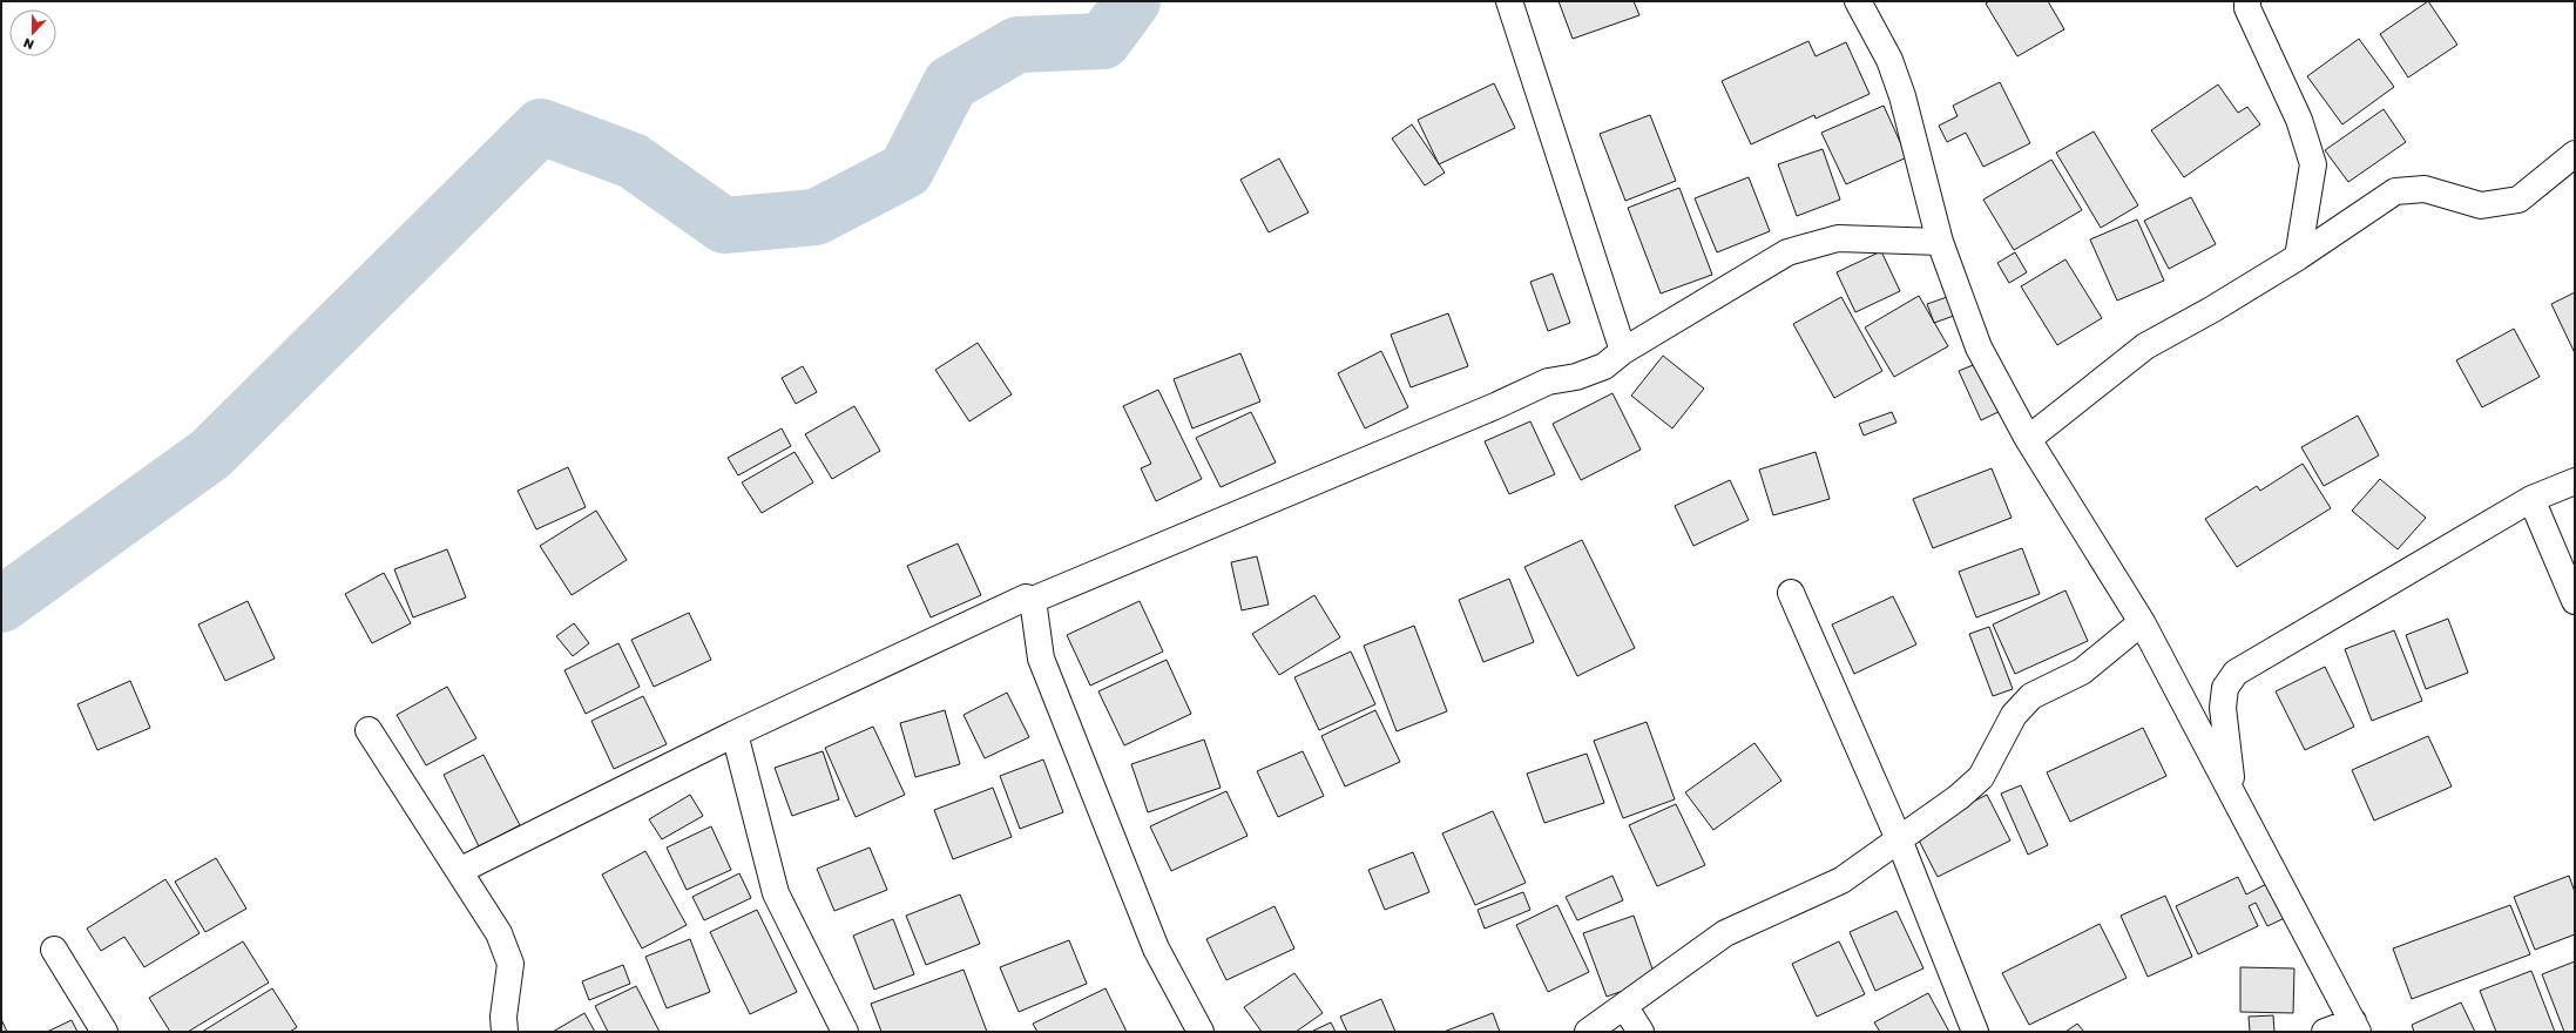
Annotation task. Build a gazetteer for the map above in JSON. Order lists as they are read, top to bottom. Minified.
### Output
{"north":"bottom"}
